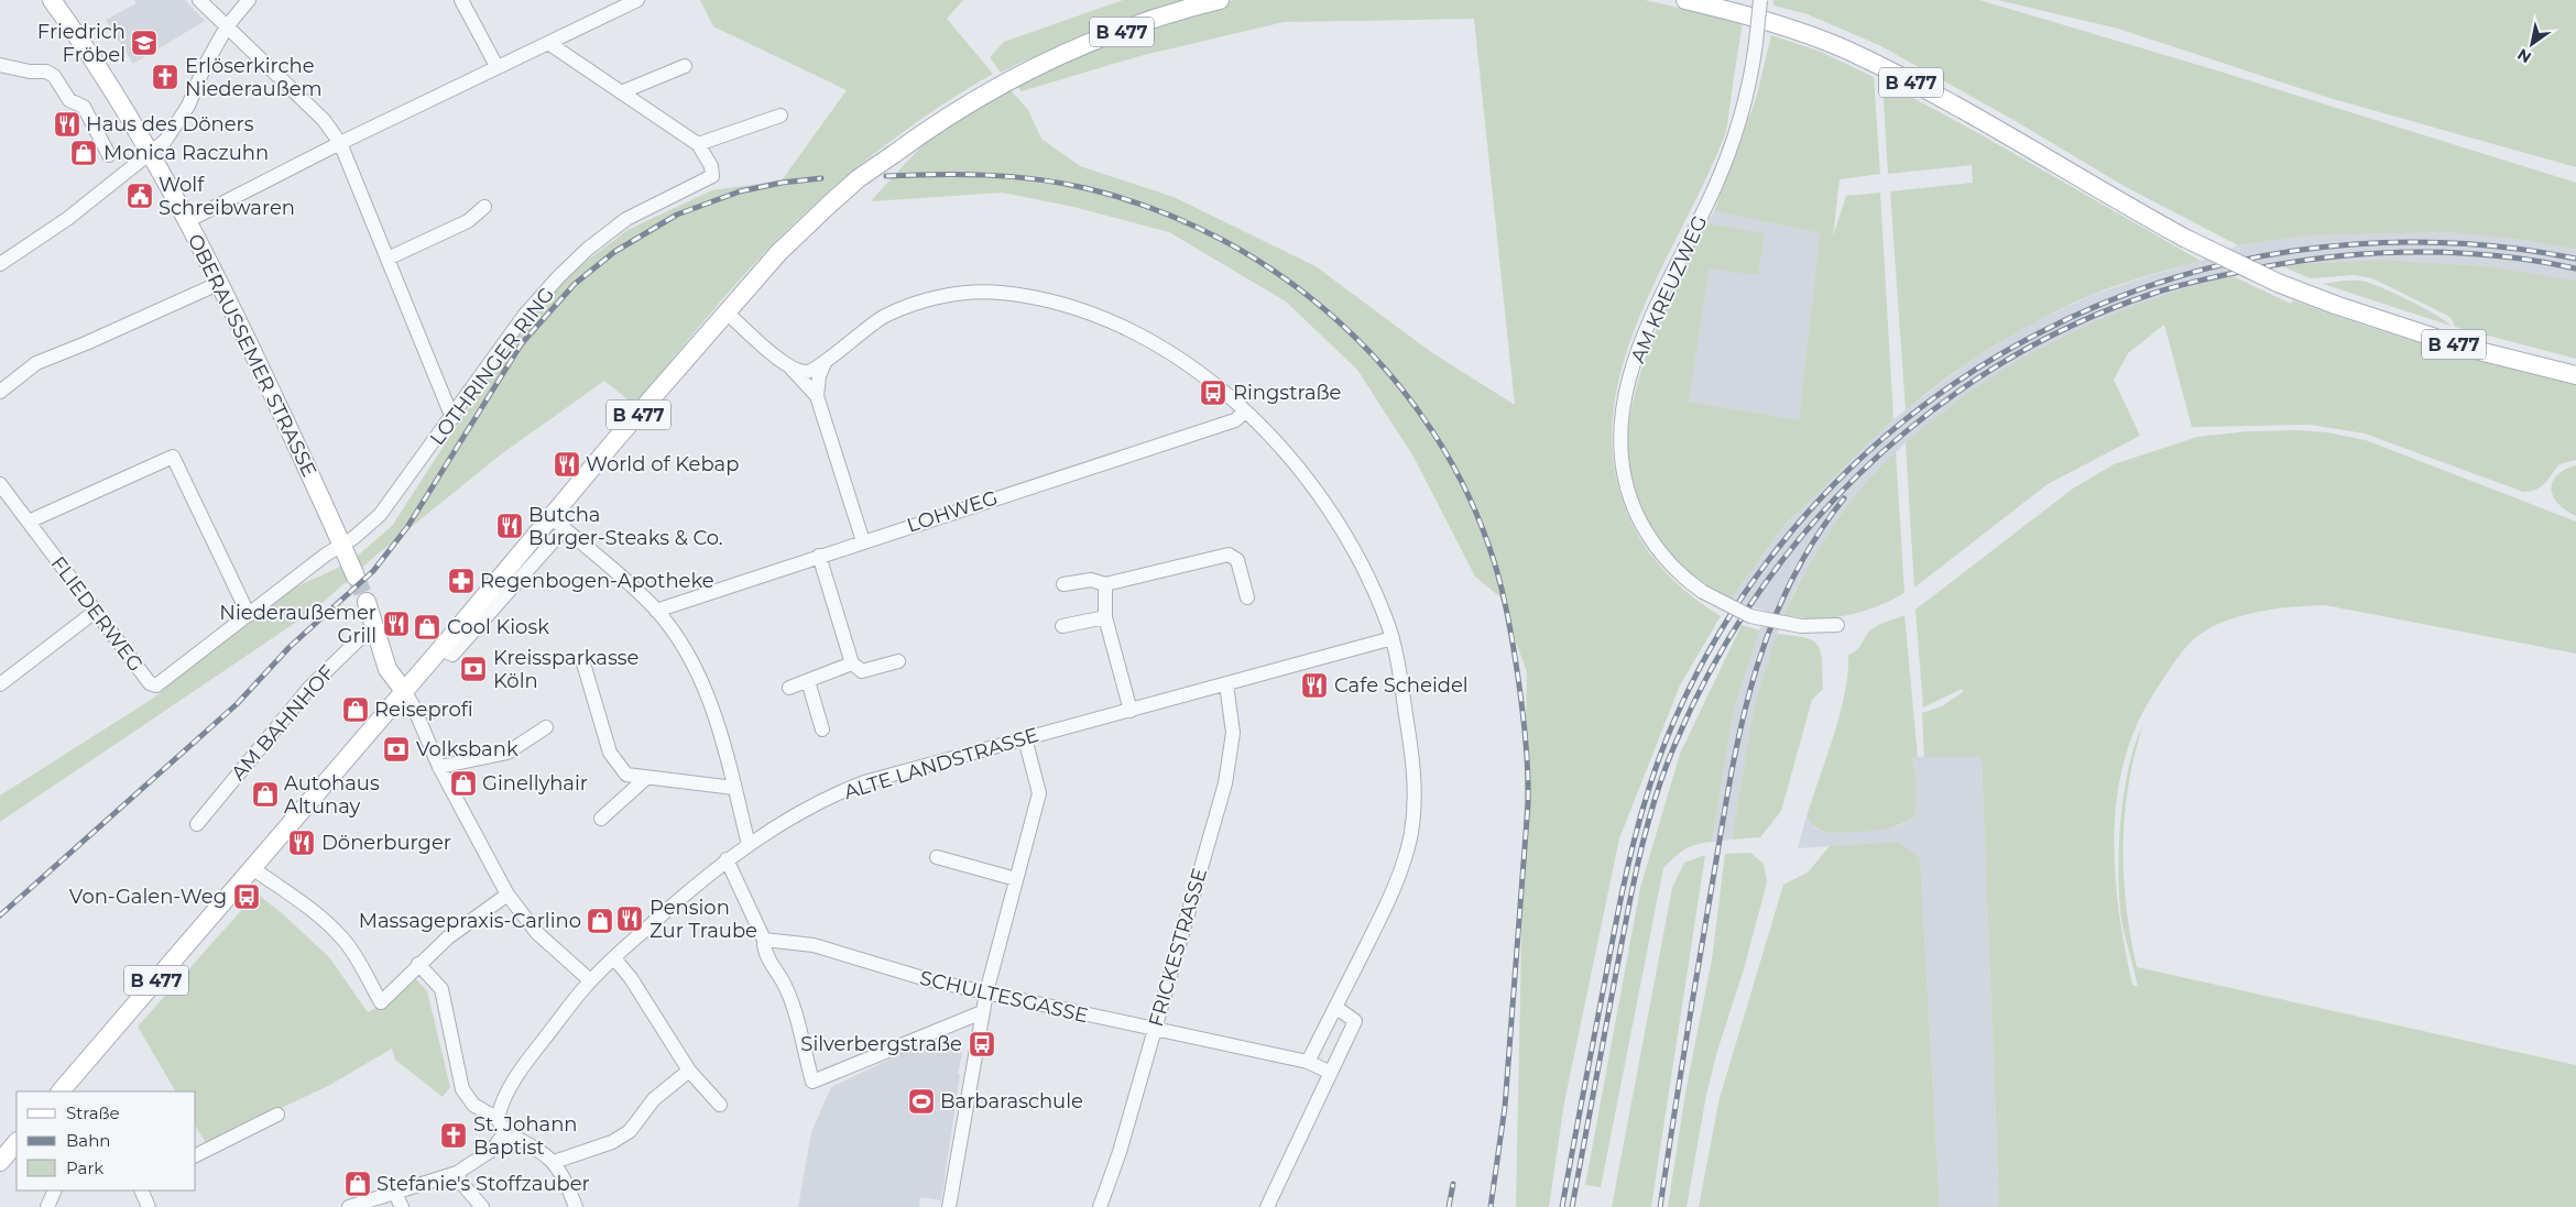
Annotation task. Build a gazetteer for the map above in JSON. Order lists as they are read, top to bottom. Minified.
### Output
{"streets":{"main road":["B 477","OBERAUSSEMER STRASSE"],"street":["AM KREUZWEG","LOTHRINGER RING","LOHWEG","FLIEDERWEG","AM BAHNHOF","ALTE LANDSTRASSE","FRICKESTRASSE","SCHULTESGASSE"]},"crossings":[["OBERAUSSEMER STRASSE","LOTHRINGER RING"],["OBERAUSSEMER STRASSE","FLIEDERWEG"],["LOTHRINGER RING","FLIEDERWEG"],["ALTE LANDSTRASSE","FRICKESTRASSE"],["FRICKESTRASSE","SCHULTESGASSE"]],"places":{"school or university":["Friedrich Fröbel"],"church":["Erlöserkirche Niederaußem","St. Johann Baptist"],"restaurant":["Haus des Döners","World of Kebap","Butcha Burger-Steaks & Co.","Niederaußemer Grill","Cafe Scheidel","Dönerburger","Pension Zur Traube"],"shop":["Monica Raczuhn","Cool Kiosk","Reiseprofi","Ginellyhair","Autohaus Altunay","Massagepraxis-Carlino","Stefanie's Stoffzauber"],"public building":["Wolf Schreibwaren"],"bus stop":["Ringstraße","Von-Galen-Weg","Silverbergstraße"],"pharmacy":["Regenbogen-Apotheke"],"bank":["Kreissparkasse Köln","Volksbank"],"sports":["Barbaraschule"]},"legend":["Straße","Bahn","Park"],"north":"bottom left"}
